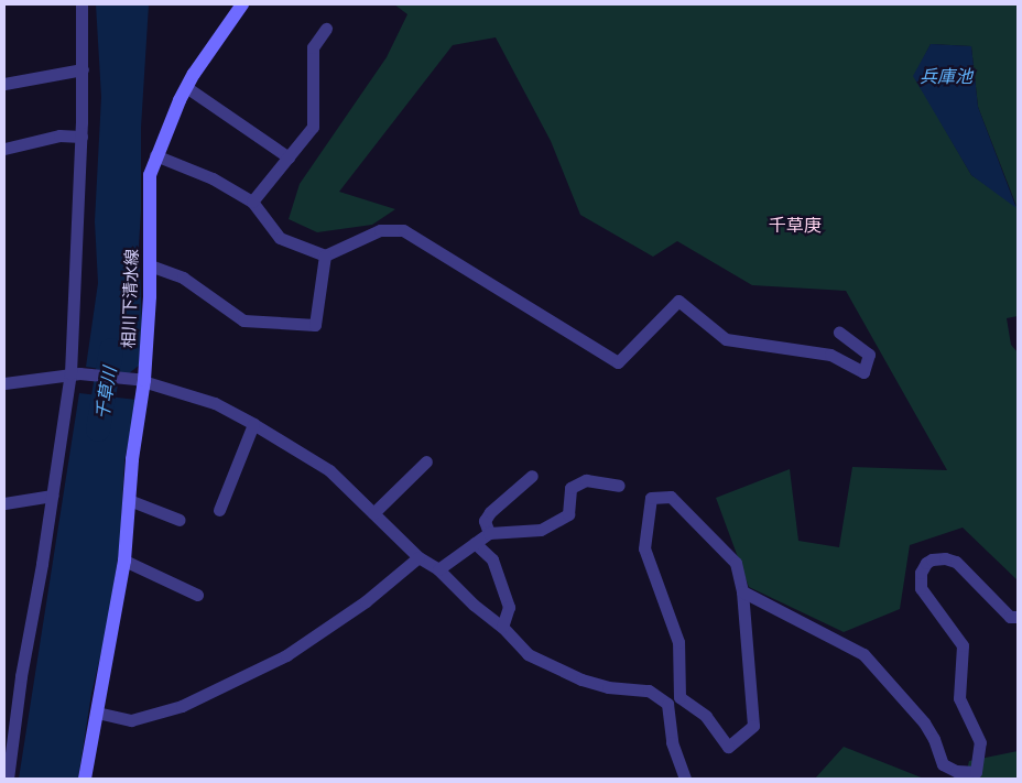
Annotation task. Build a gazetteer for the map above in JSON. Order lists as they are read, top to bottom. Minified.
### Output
{"streets":{"main road":["相川下清水線"]},"districts":["千草庚"],"water":["兵庫池","千草川"]}
